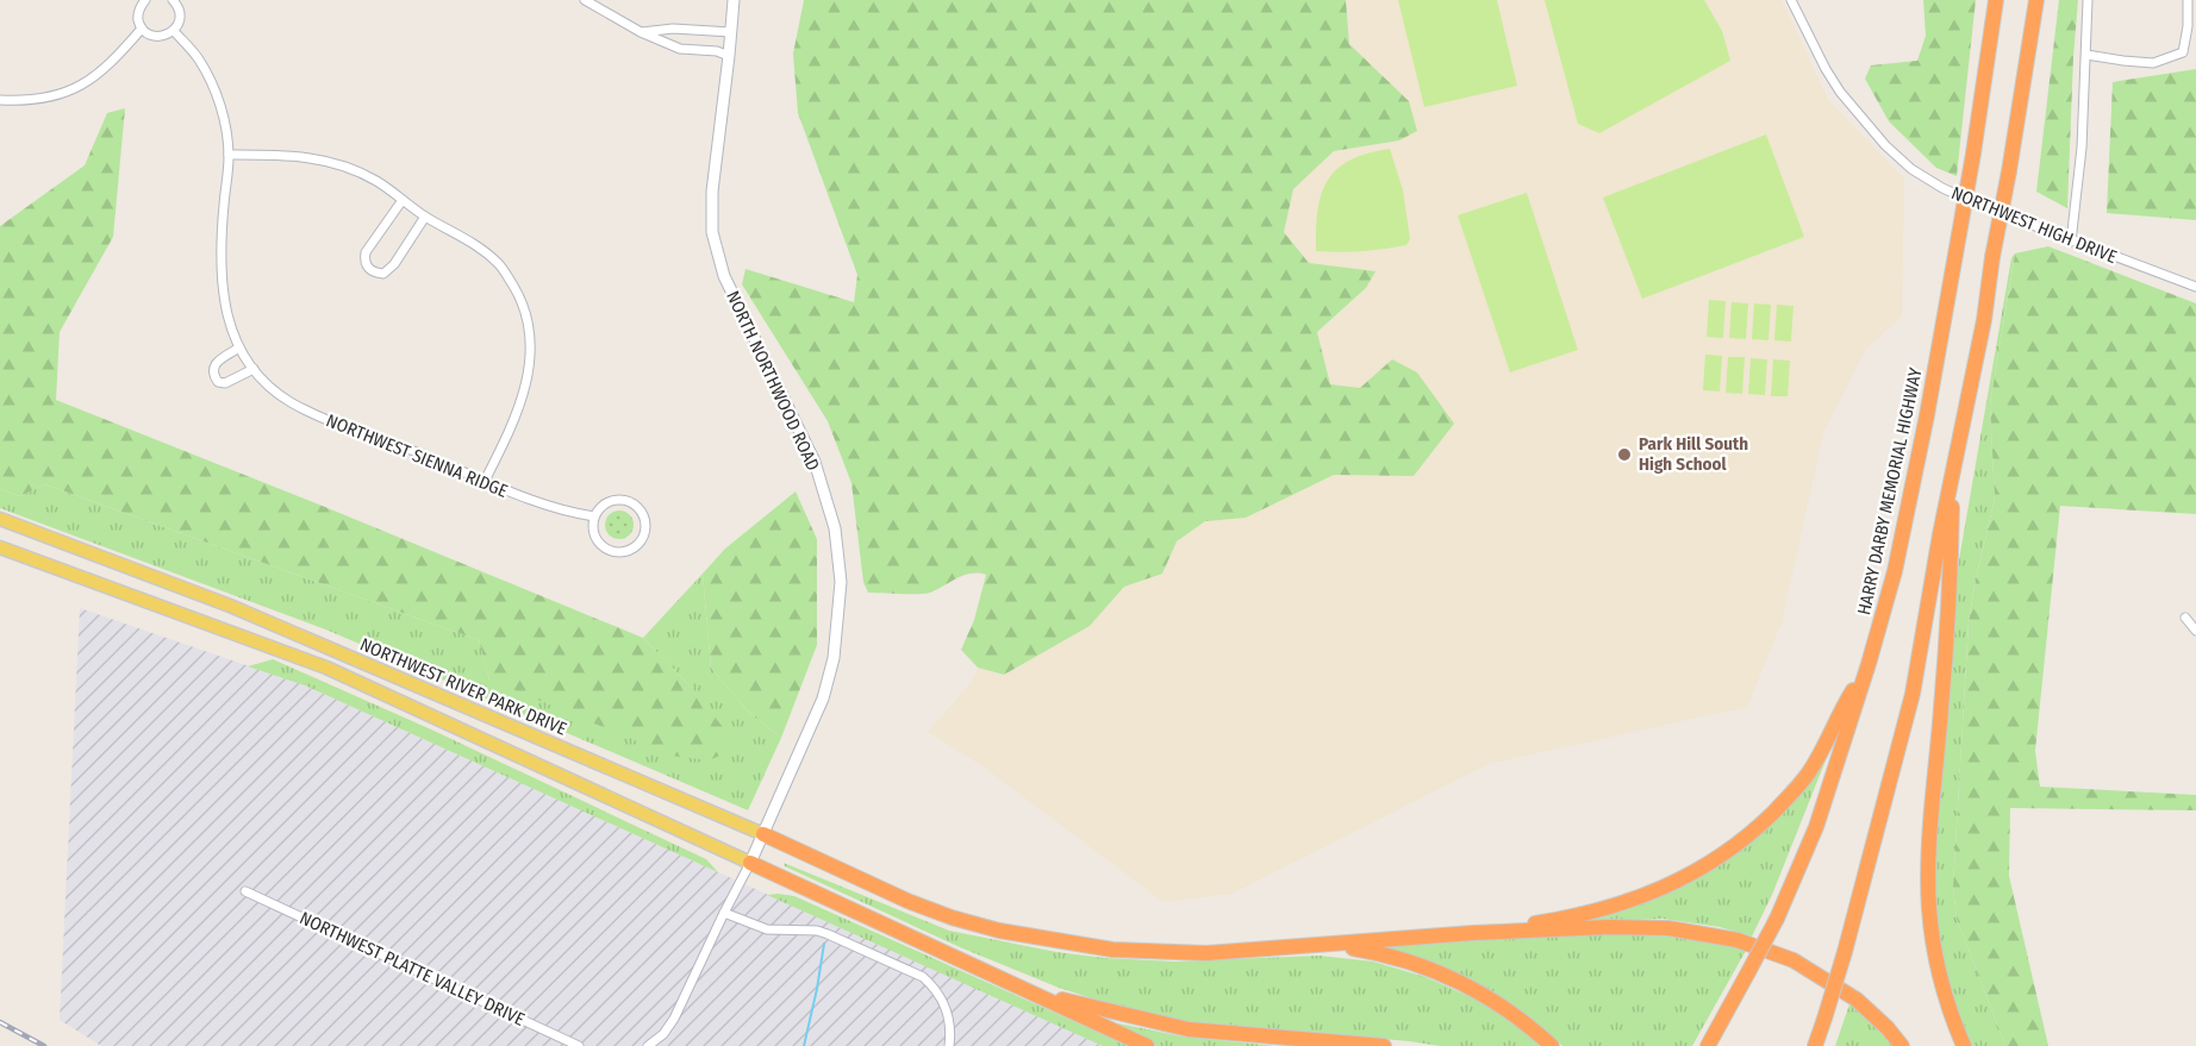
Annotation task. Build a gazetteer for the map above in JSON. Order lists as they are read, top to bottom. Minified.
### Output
{"streets":{"highway":["HARRY DARBY MEMORIAL HIGHWAY","NORTHWEST RIVER PARK DRIVE"],"street":["NORTHWEST HIGH DRIVE","NORTH NORTHWOOD ROAD","NORTHWEST SIENNA RIDGE","NORTHWEST PLATTE VALLEY DRIVE"]},"crossings":[["NORTH NORTHWOOD ROAD","NORTHWEST RIVER PARK DRIVE"]],"places":["Park Hill South High School"]}
